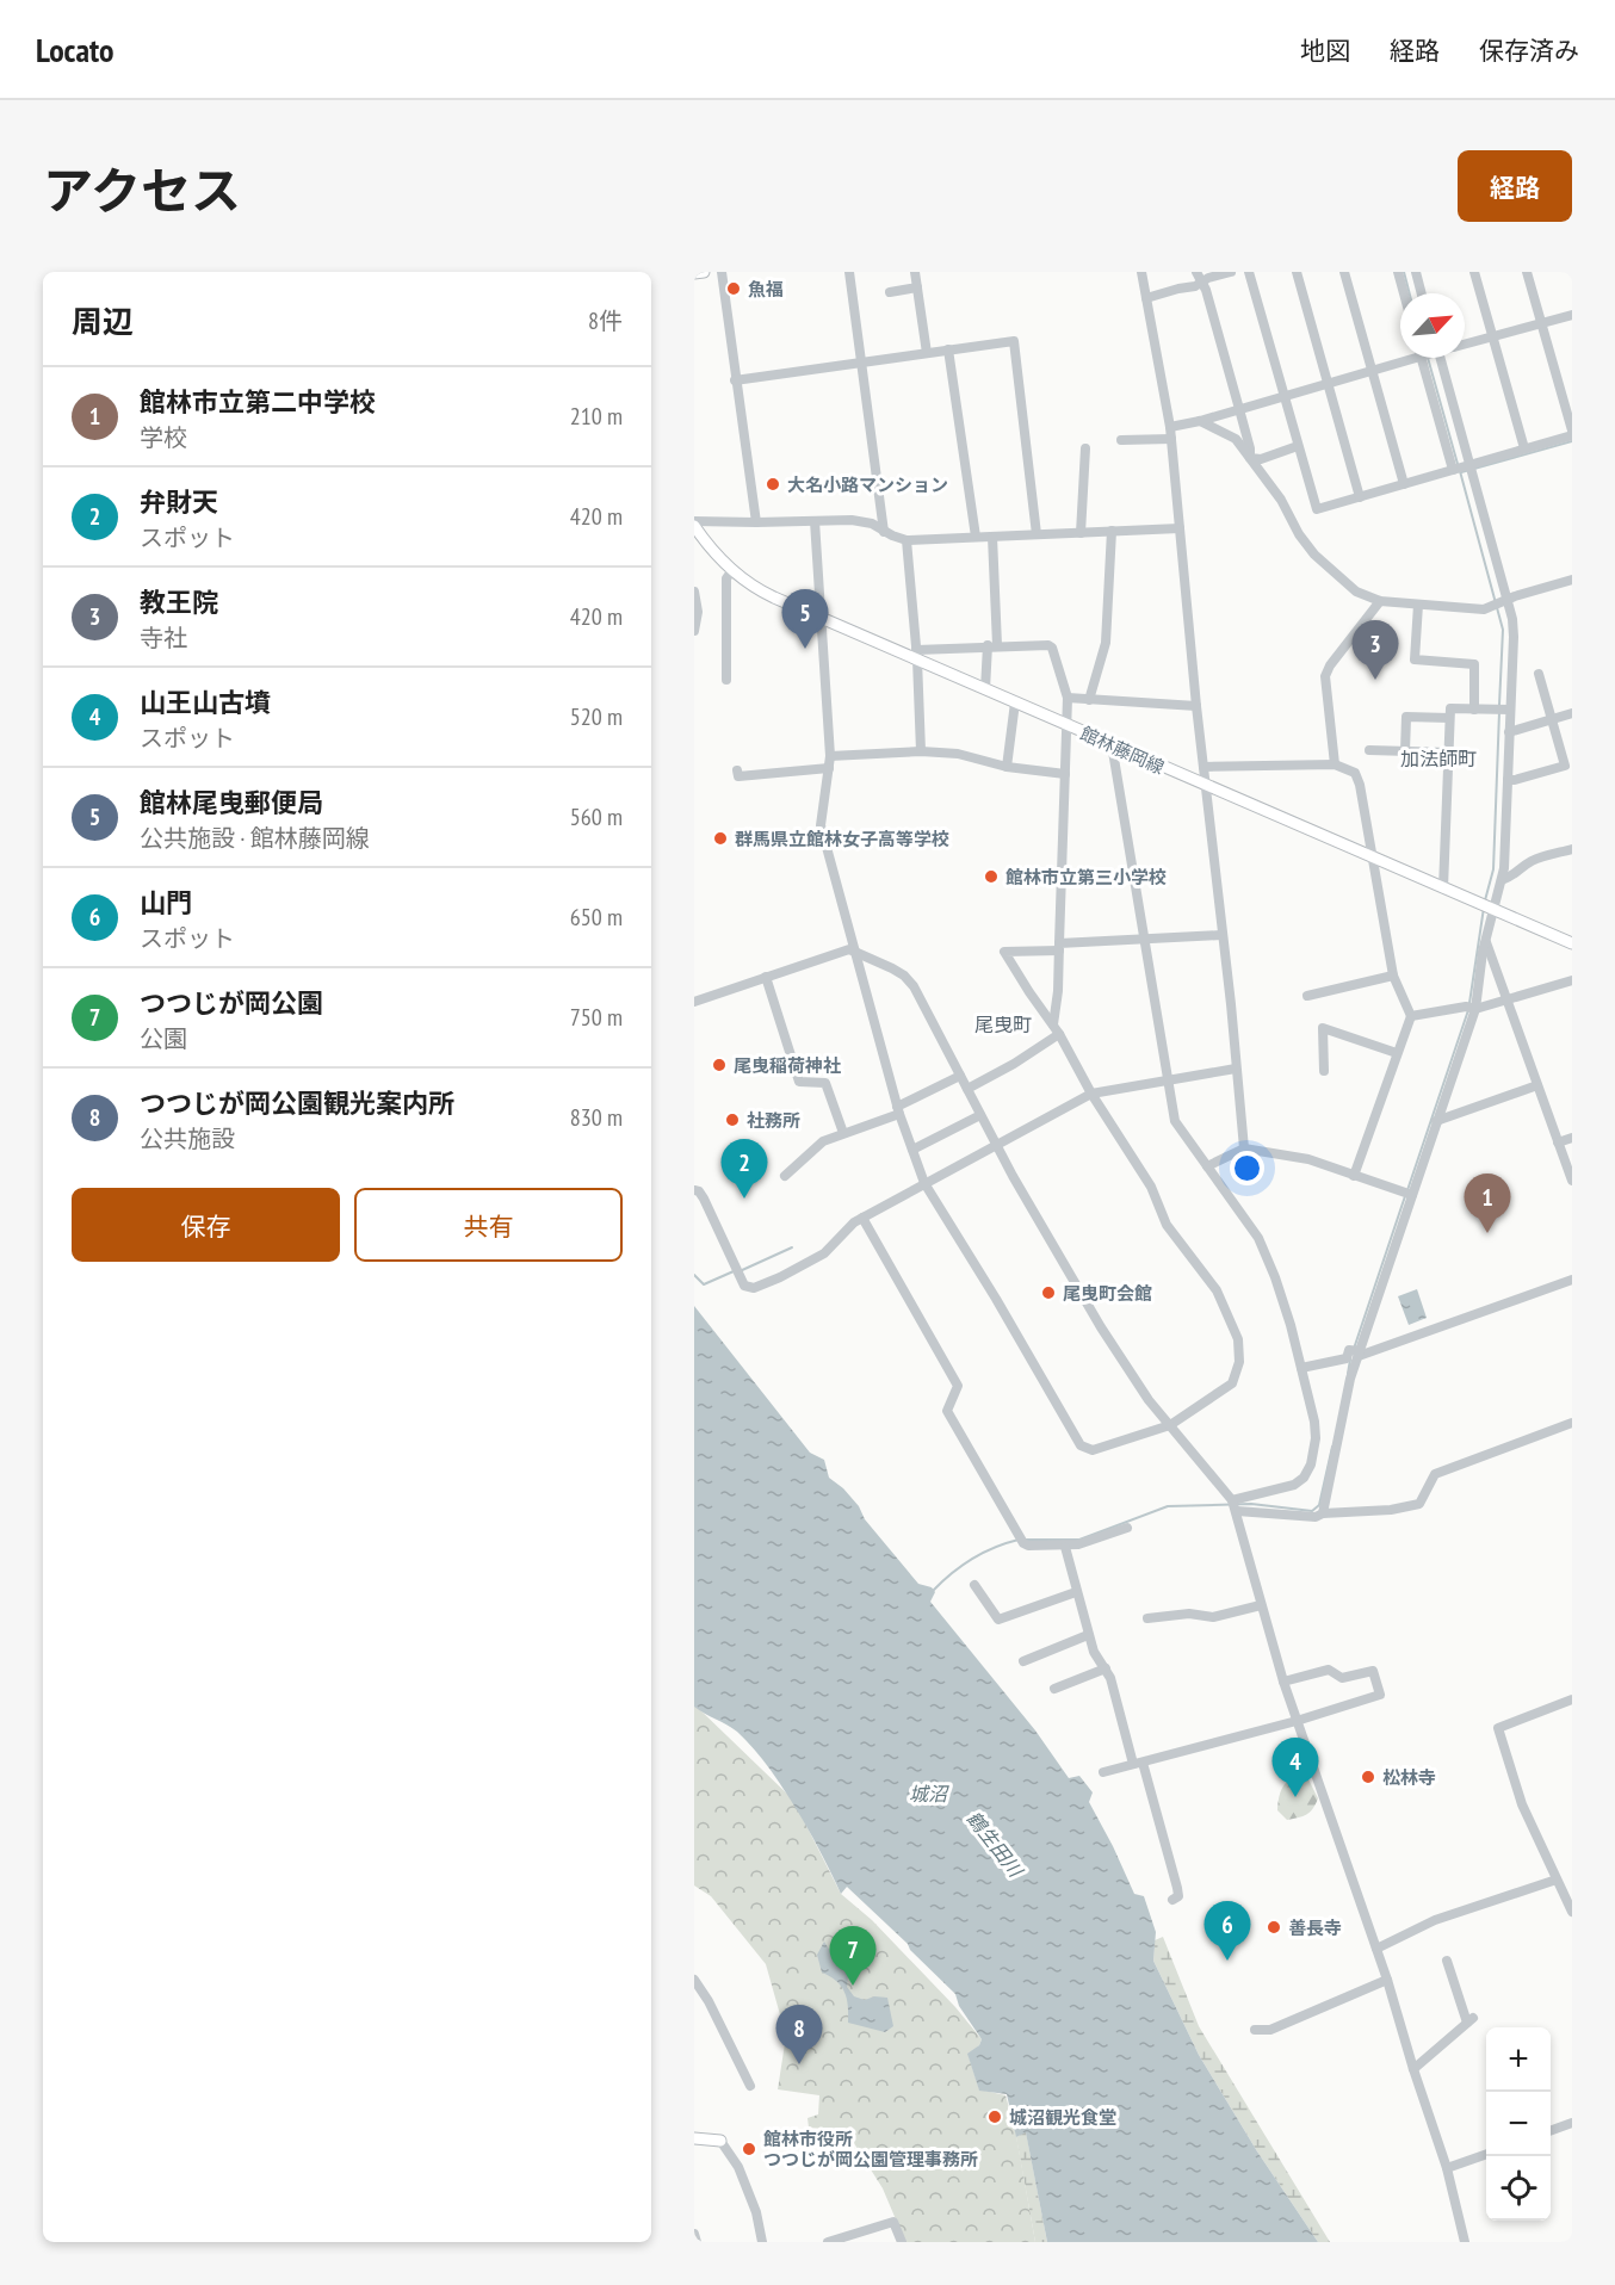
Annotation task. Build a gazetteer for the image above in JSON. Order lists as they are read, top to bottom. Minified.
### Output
{"streets":{"main road":["館林藤岡線"]},"districts":["加法師町","尾曳町"],"water":["城沼","鶴生田川"],"places":["魚福","大名小路マンション","群馬県立館林女子高等学校","館林市立第三小学校","尾曳稲荷神社","社務所","尾曳町会館","松林寺","善長寺","城沼観光食堂","館林市役所 つつじが岡公園管理事務所"],"north":"top right","page":{"header":"Locato","nav":["地図","経路","保存済み"],"title":"アクセス","buttons":["経路",["保存","共有"]],"heading":["周辺","8件"],"list":[{"mark":"1","name":"館林市立第二中学校","note":"学校","value":"210 m"},{"mark":"2","name":"弁財天","note":"スポット","value":"420 m"},{"mark":"3","name":"教王院","note":"寺社","value":"420 m"},{"mark":"4","name":"山王山古墳","note":"スポット","value":"520 m"},{"mark":"5","name":"館林尾曳郵便局","note":"公共施設 · 館林藤岡線","value":"560 m"},{"mark":"6","name":"山門","note":"スポット","value":"650 m"},{"mark":"7","name":"つつじが岡公園","note":"公園","value":"750 m"},{"mark":"8","name":"つつじが岡公園観光案内所","note":"公共施設","value":"830 m"}],"pins":["5","3","2","1","4","6","7","8"],"map_buttons":["+","−"]}}
